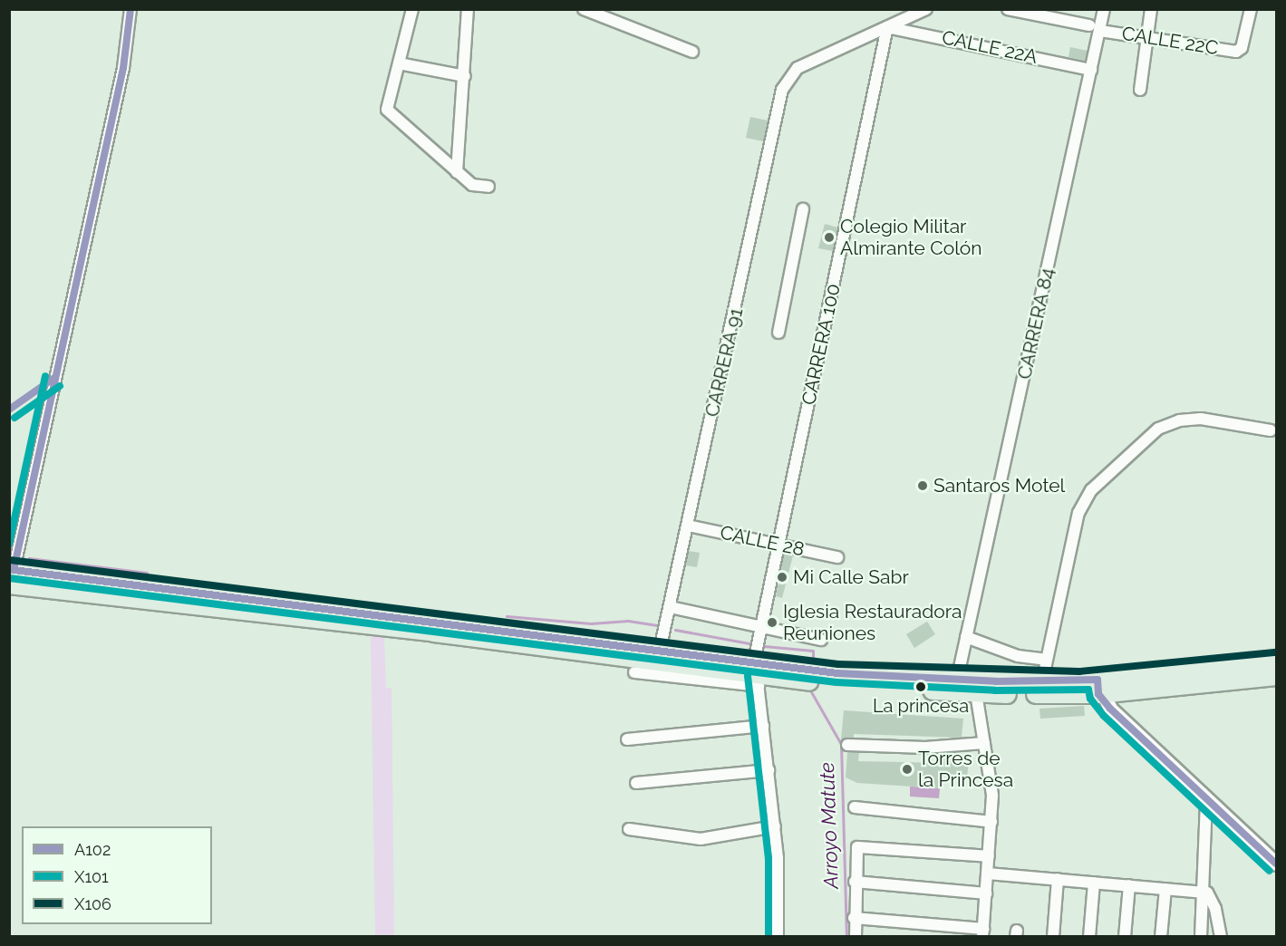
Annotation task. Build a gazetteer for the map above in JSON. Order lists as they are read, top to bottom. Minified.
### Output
{"streets":{"street":["CALLE 22C","CALLE 22A","CARRERA 84","CARRERA 100","CARRERA 91","CALLE 28"]},"crossings":[["CALLE 22C","CARRERA 84"],["CALLE 22A","CARRERA 84"],["CALLE 22A","CARRERA 100"],["CALLE 22A","CARRERA 91"],["CARRERA 100","CARRERA 91"],["CARRERA 100","CALLE 28"],["CARRERA 91","CALLE 28"]],"water":["Arroyo Matute"],"places":["Colegio Militar Almirante Colón","Santaros Motel","Mi Calle Sabr","Iglesia Restauradora Reuniones","La princesa","Torres de la Princesa"],"lines":["transit line A102","transit line X101","transit line X106"],"legend":["A102","X101","X106"]}
